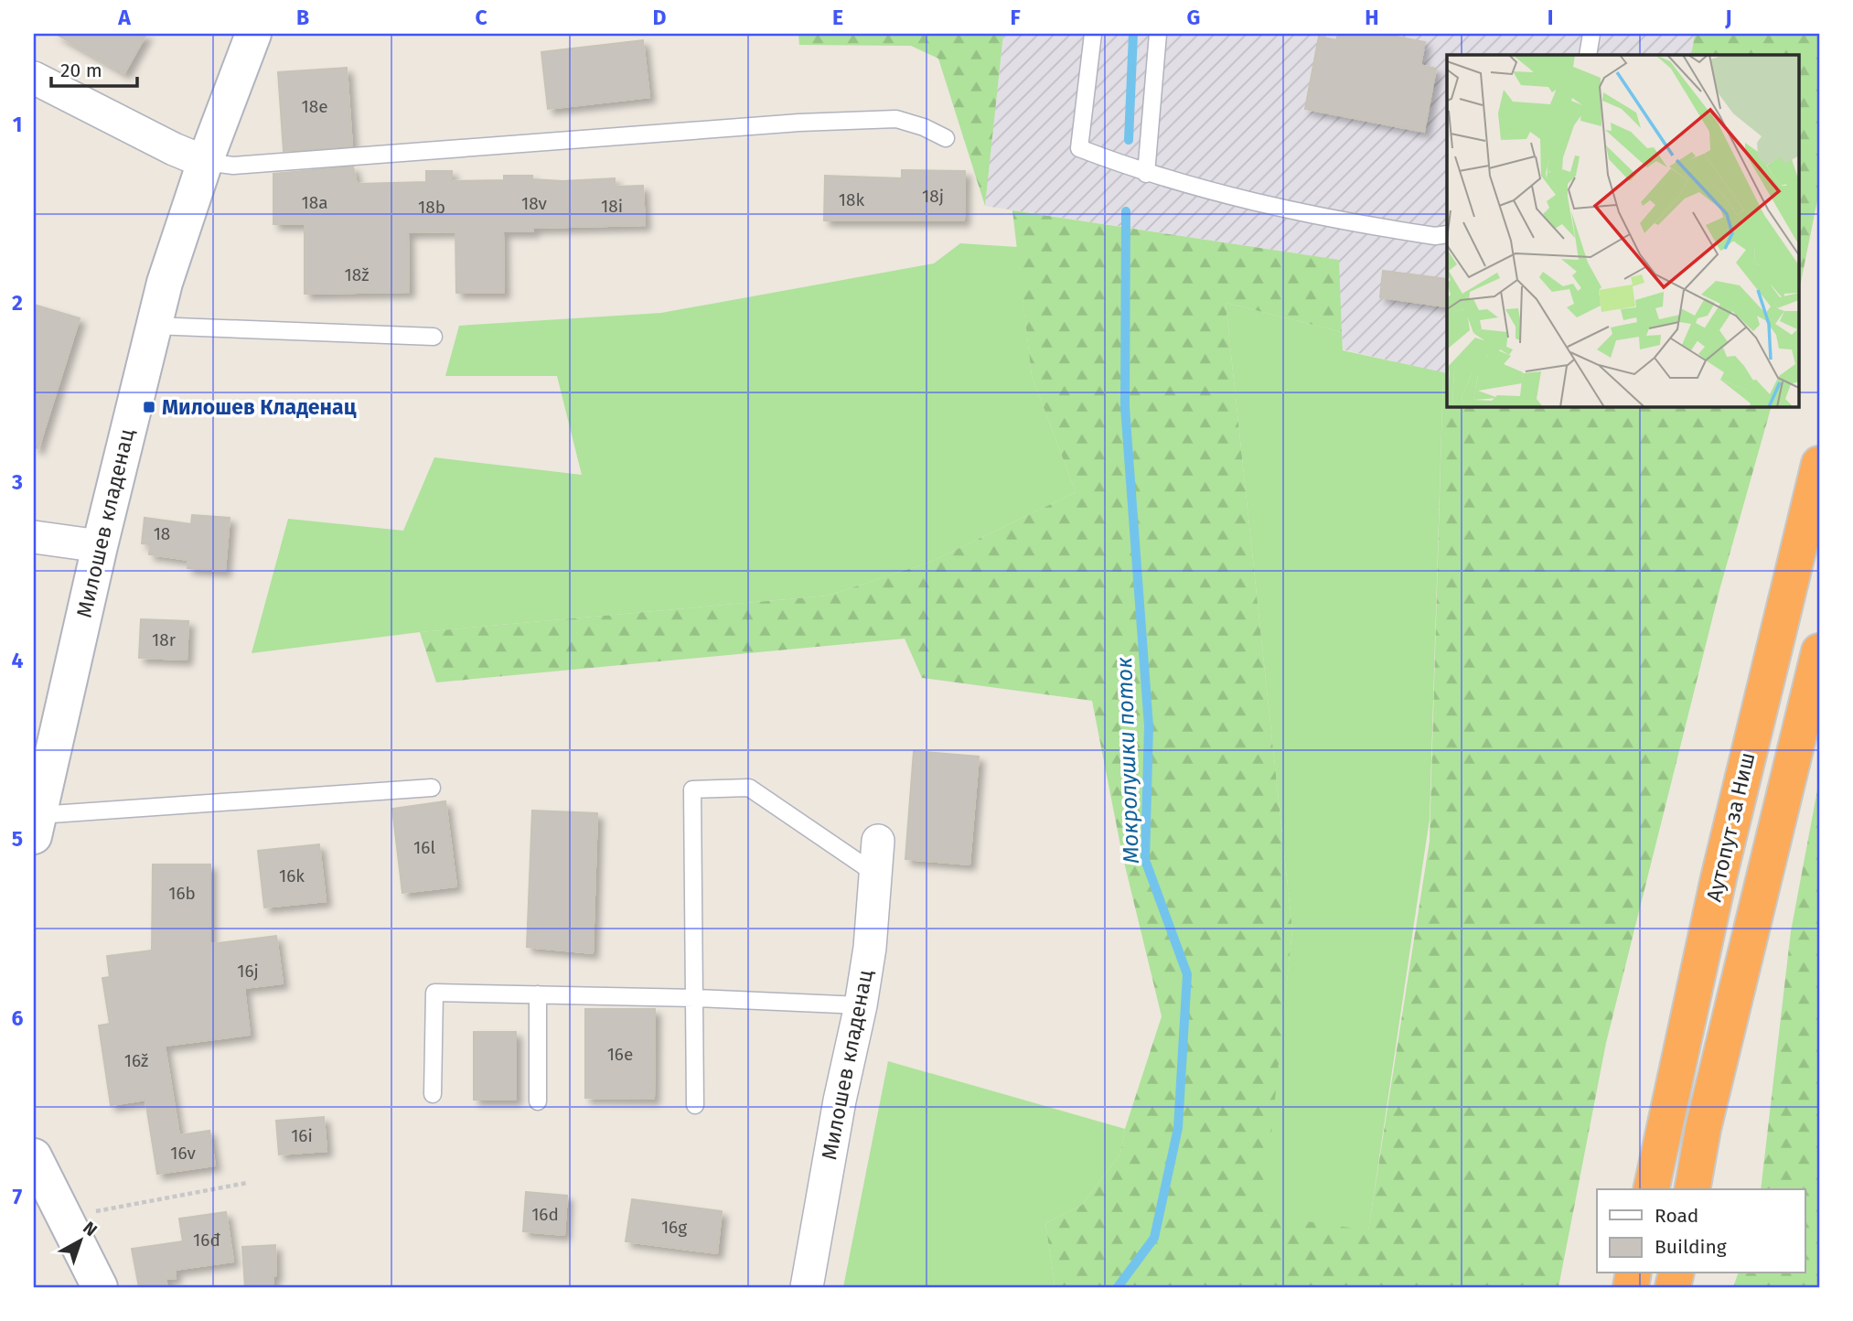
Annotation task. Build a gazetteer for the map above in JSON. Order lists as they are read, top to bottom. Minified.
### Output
{"streets":{"highway":["Аутопут за Ниш"],"street":["Милошев кладенац"]},"water":["Мокролушки поток"],"places":{"transit":["Милошев Кладенац"]},"house_numbers":["18e","18j","18k","18a","18v","18i","18b","18ž","18","18r","16l","16k","16b","16j","16e","16ž","16i","16v","16d","16g","16đ"],"legend":["Road","Building"],"scale_bar":"20 m","north":"top right","grid":{"columns":["A","B","C","D","E","F","G","H","I","J"],"rows":["1","2","3","4","5","6","7"]}}
